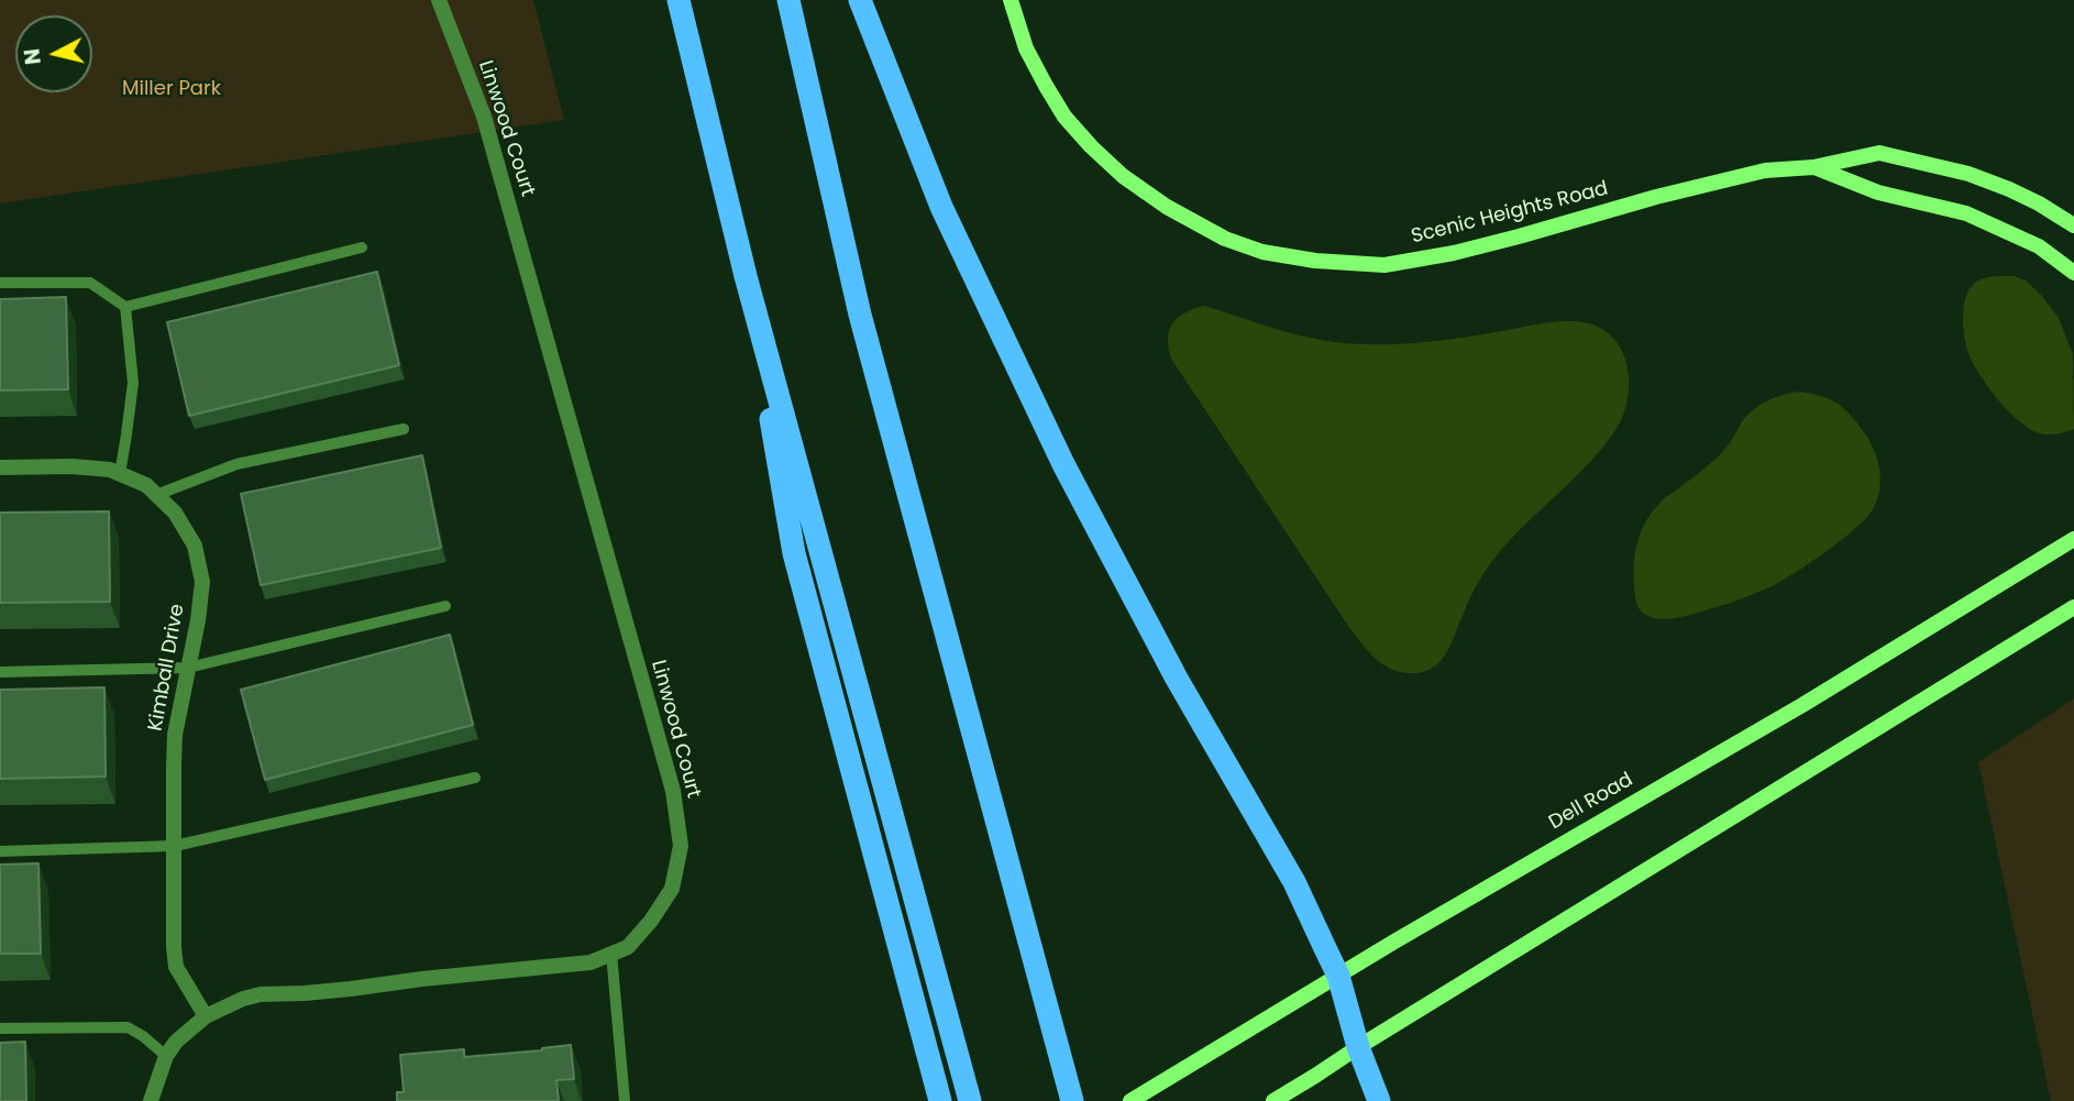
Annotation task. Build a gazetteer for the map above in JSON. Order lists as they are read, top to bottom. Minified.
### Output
{"streets":{"main road":["Scenic Heights Road","Dell Road"],"street":["Linwood Court","Kimball Drive"]},"crossings":[["Linwood Court","Kimball Drive"]],"parks":["Miller Park"],"north":"left"}
